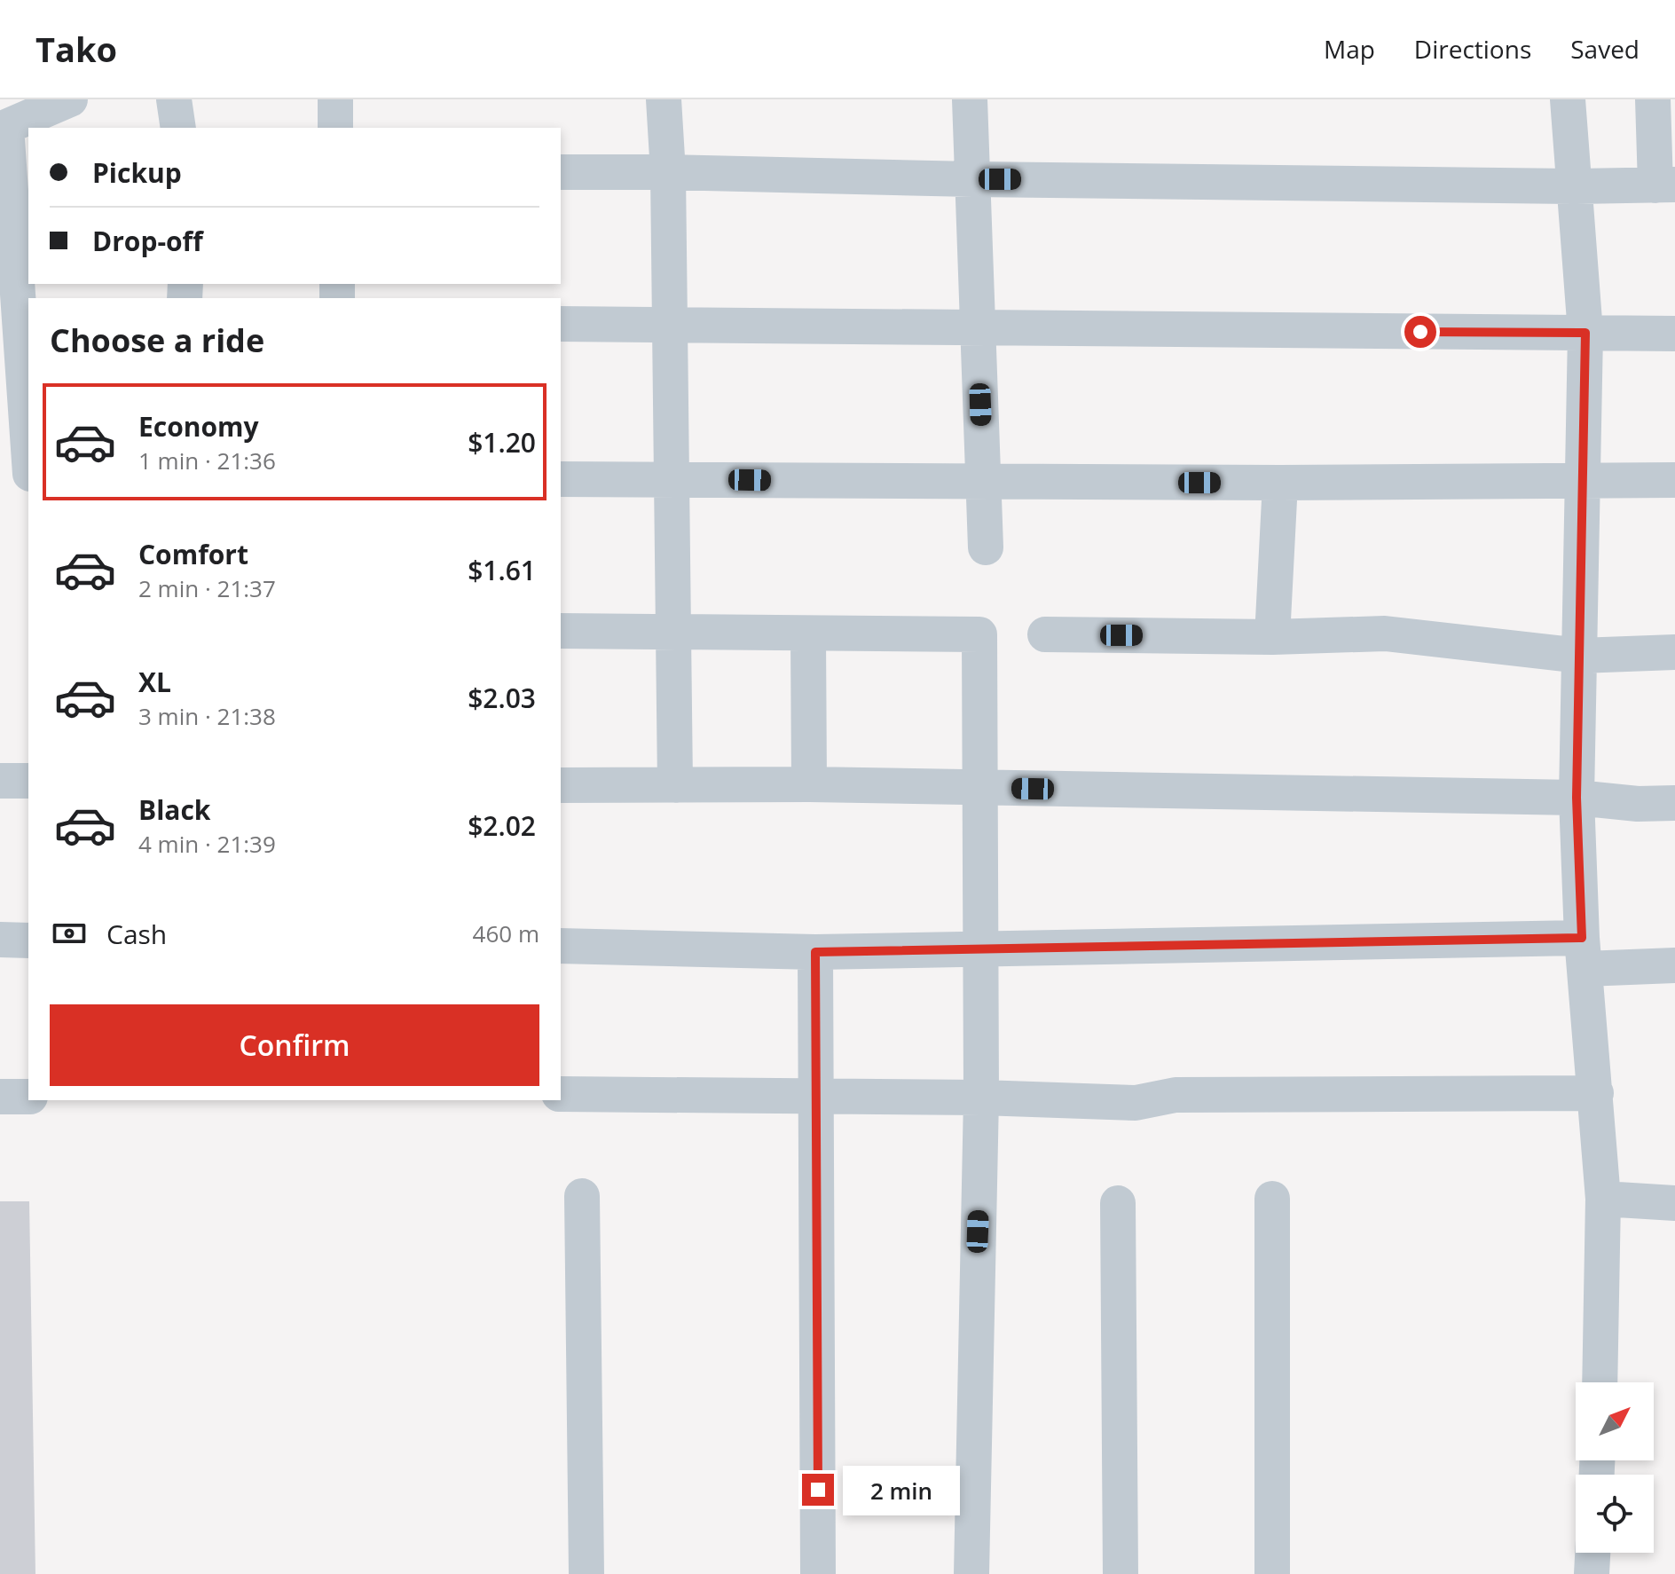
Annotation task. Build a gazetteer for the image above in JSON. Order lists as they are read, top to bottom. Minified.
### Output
{"north":"top right","page":{"header":"Tako","nav":["Map","Directions","Saved"],"banner":["Pickup","Drop-off"],"heading":"Choose a ride","list":[{"name":"Economy","note":"1 min · 21:36","value":"$1.20"},{"name":"Comfort","note":"2 min · 21:37","value":"$1.61"},{"name":"XL","note":"3 min · 21:38","value":"$2.03"},{"name":"Black","note":"4 min · 21:39","value":"$2.02"}],"pay":["Cash","460 m"],"buttons":"Confirm","bubble":"2 min"}}
